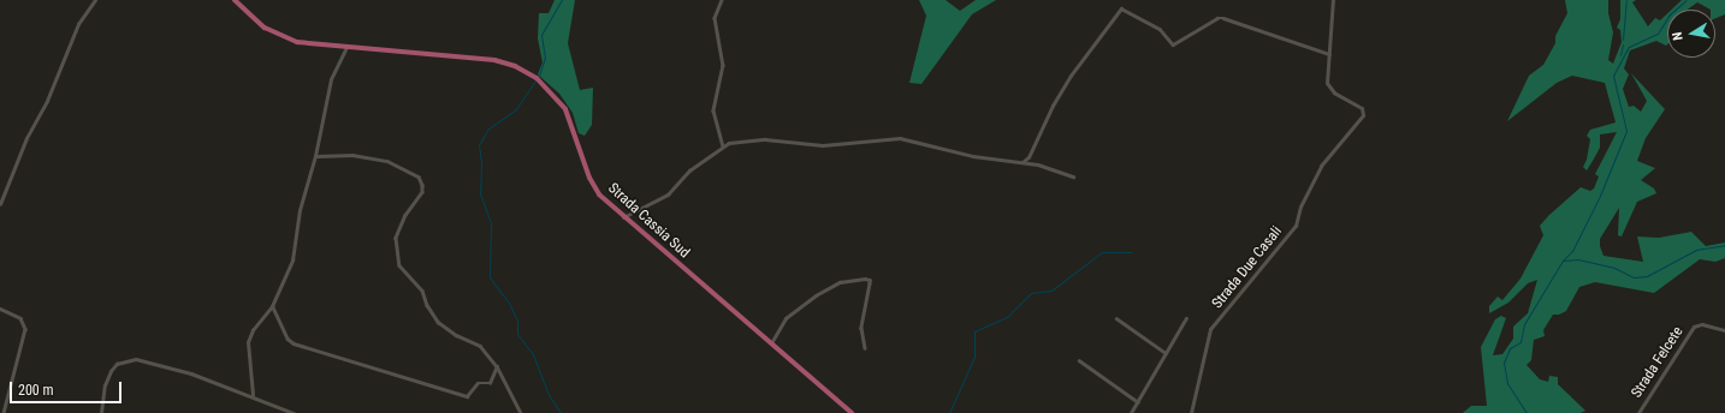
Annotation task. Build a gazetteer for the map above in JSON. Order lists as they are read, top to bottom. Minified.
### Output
{"streets":{"main road":["Strada Cassia Sud"],"street":["Strada Due Casali","Strada Felcete"]},"scale_bar":"200 m","north":"left"}
